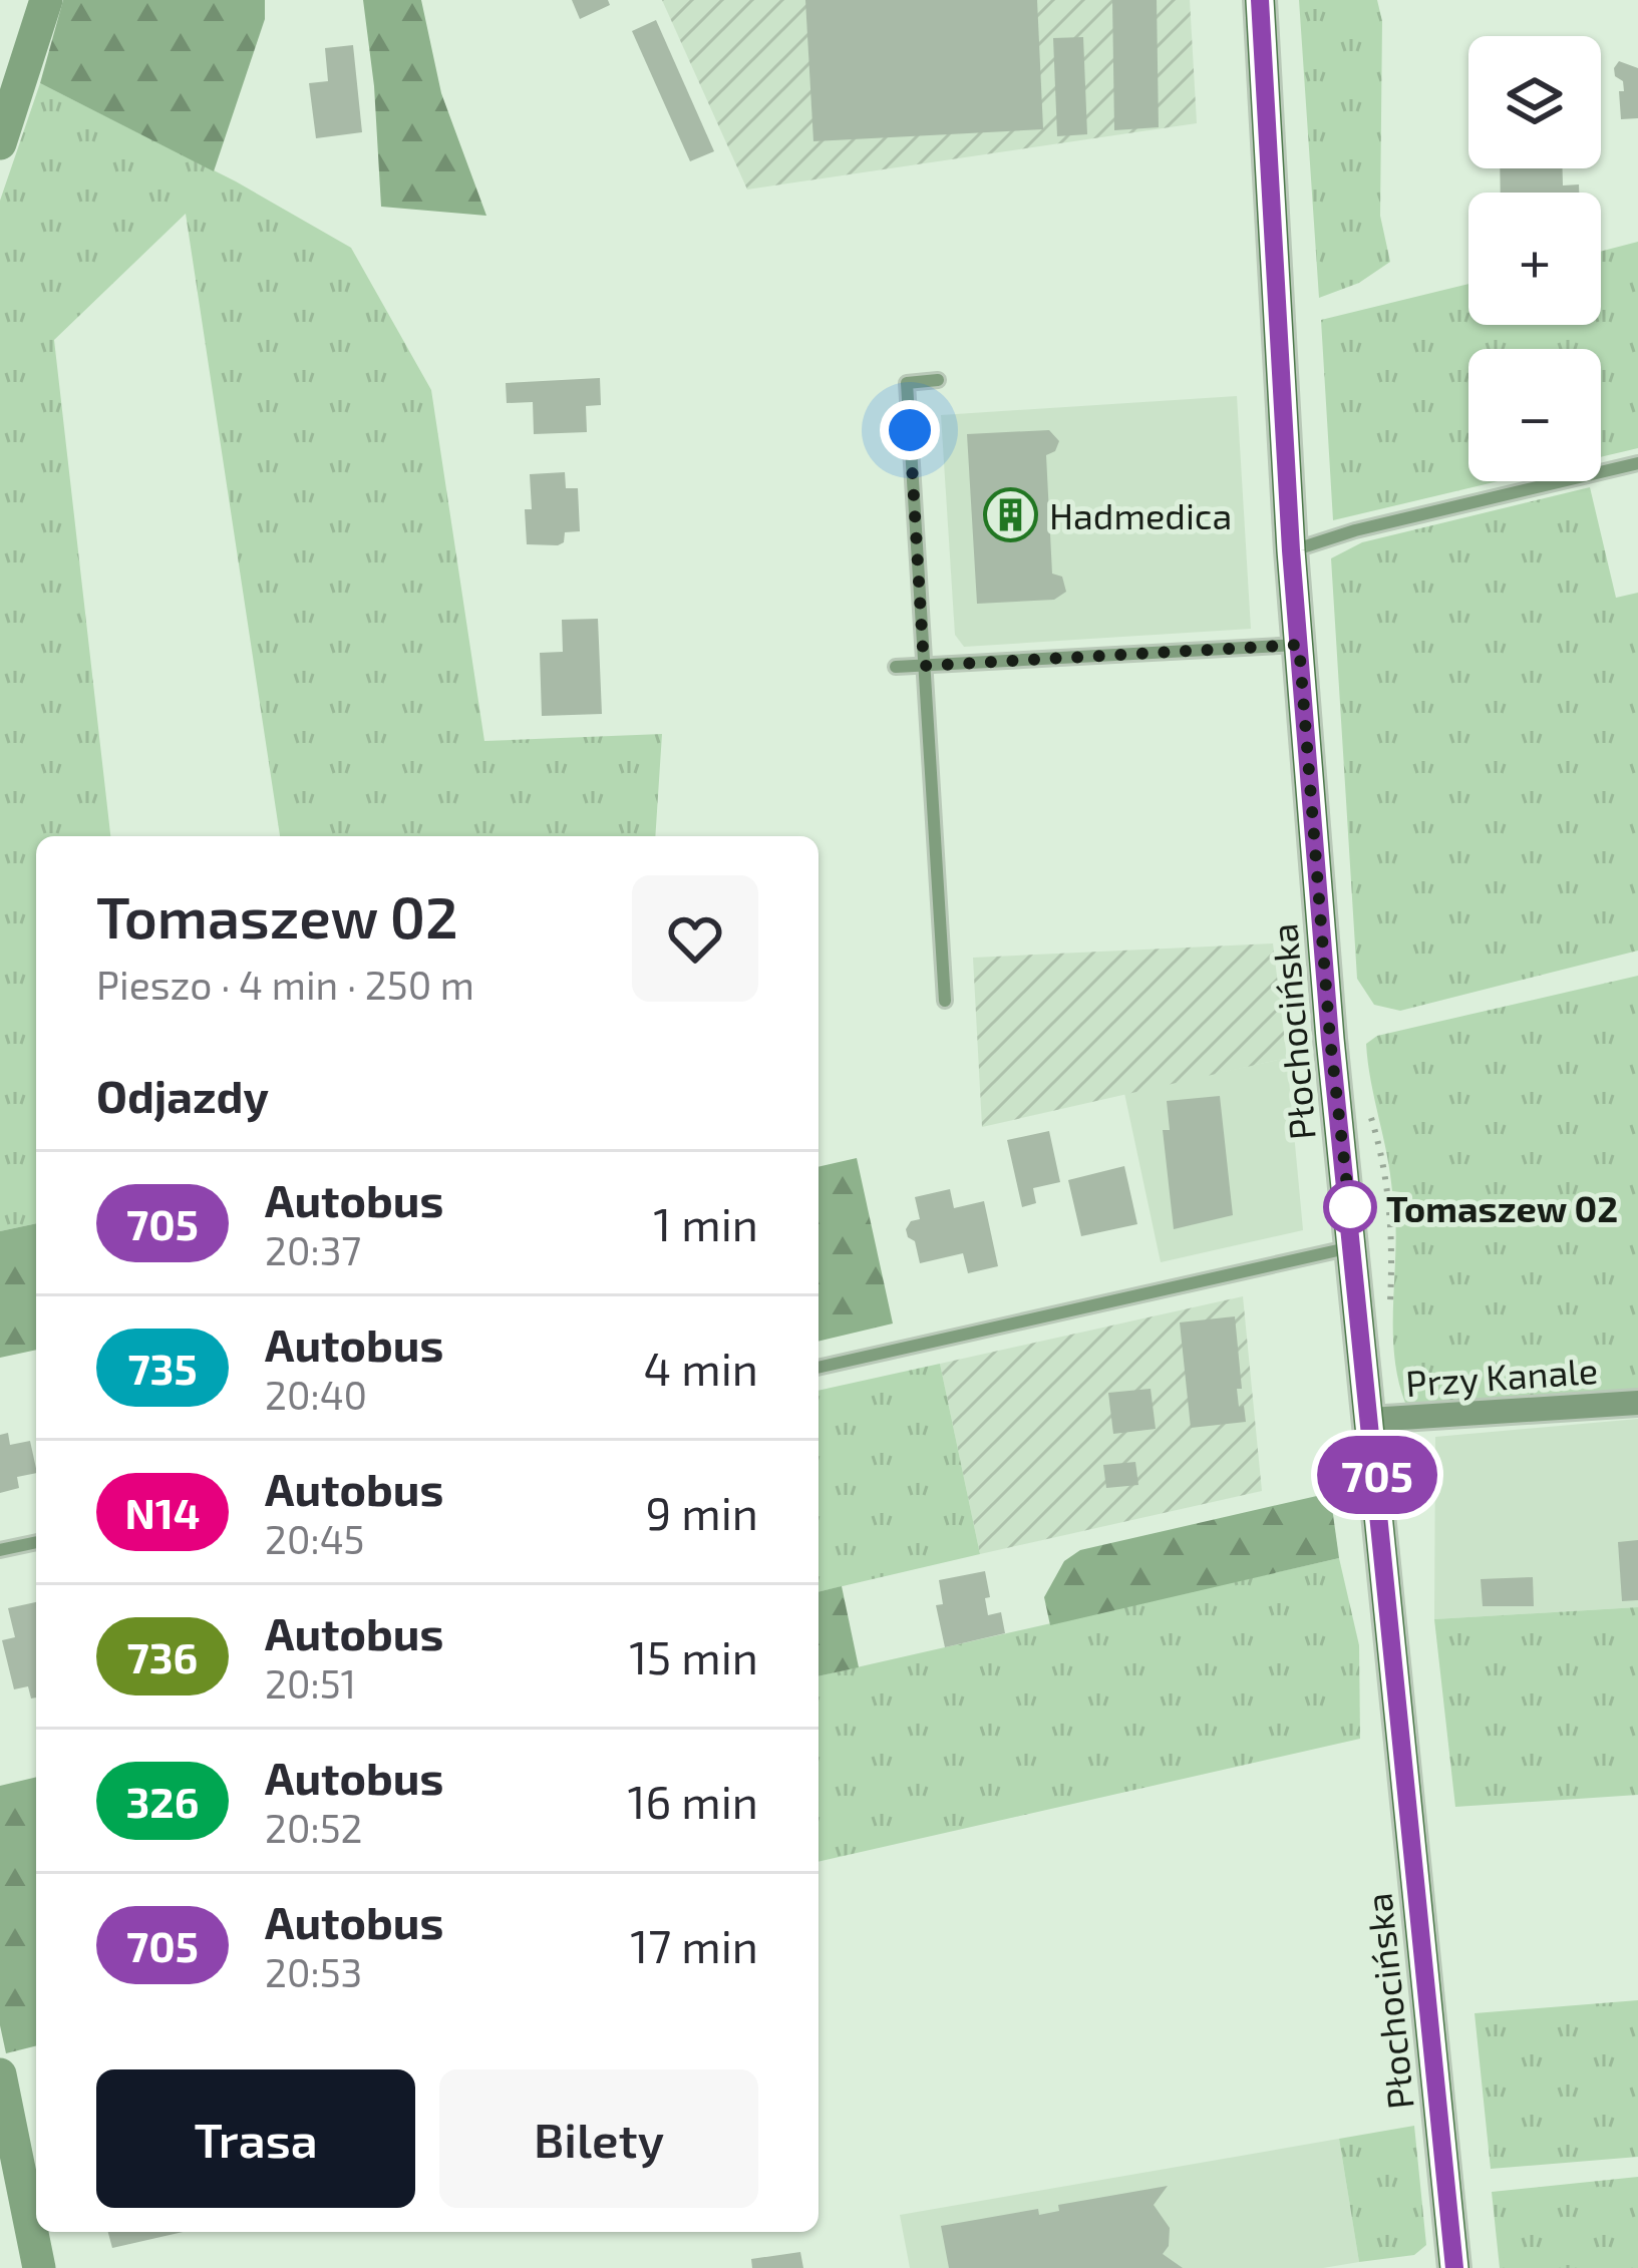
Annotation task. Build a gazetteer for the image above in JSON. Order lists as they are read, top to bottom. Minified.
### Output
{"streets":{"main road":["Płochocińska"],"street":["Przy Kanale"]},"crossings":[["Płochocińska","Przy Kanale"]],"places":{"building":["Hadmedica"],"other":["Tomaszew 02"]},"lines":["bus line 705"],"page":{"on_map":"705","map_buttons":["+","−"],"heading":[["Tomaszew 02","Pieszo · 4 min · 250 m"],"Odjazdy"],"list":[{"mark":"705","name":"Autobus","note":"20:37","value":"1 min"},{"mark":"735","name":"Autobus","note":"20:40","value":"4 min"},{"mark":"N14","name":"Autobus","note":"20:45","value":"9 min"},{"mark":"736","name":"Autobus","note":"20:51","value":"15 min"},{"mark":"326","name":"Autobus","note":"20:52","value":"16 min"},{"mark":"705","name":"Autobus","note":"20:53","value":"17 min"}],"buttons":["Trasa","Bilety"]}}
